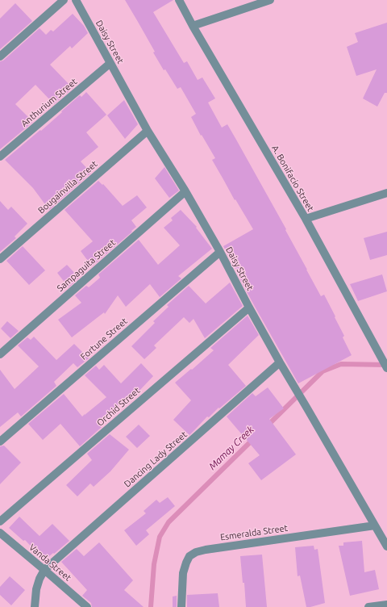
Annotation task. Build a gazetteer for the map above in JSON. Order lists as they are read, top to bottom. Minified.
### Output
{"streets":{"street":["Daisy Street","Anthurium Street","A. Bonifacio Street","Bougainvilla Street","Sampaguita Street","Fortune Street","Orchid Street","Dancing Lady Street","Esmeralda Street","Vanda Street"]},"crossings":[["Daisy Street","Anthurium Street"],["Daisy Street","Bougainvilla Street"],["Daisy Street","Sampaguita Street"],["Daisy Street","Fortune Street"],["Daisy Street","Orchid Street"],["Daisy Street","Dancing Lady Street"],["Daisy Street","Esmeralda Street"],["Dancing Lady Street","Vanda Street"]],"water":["Mamay Creek"]}
